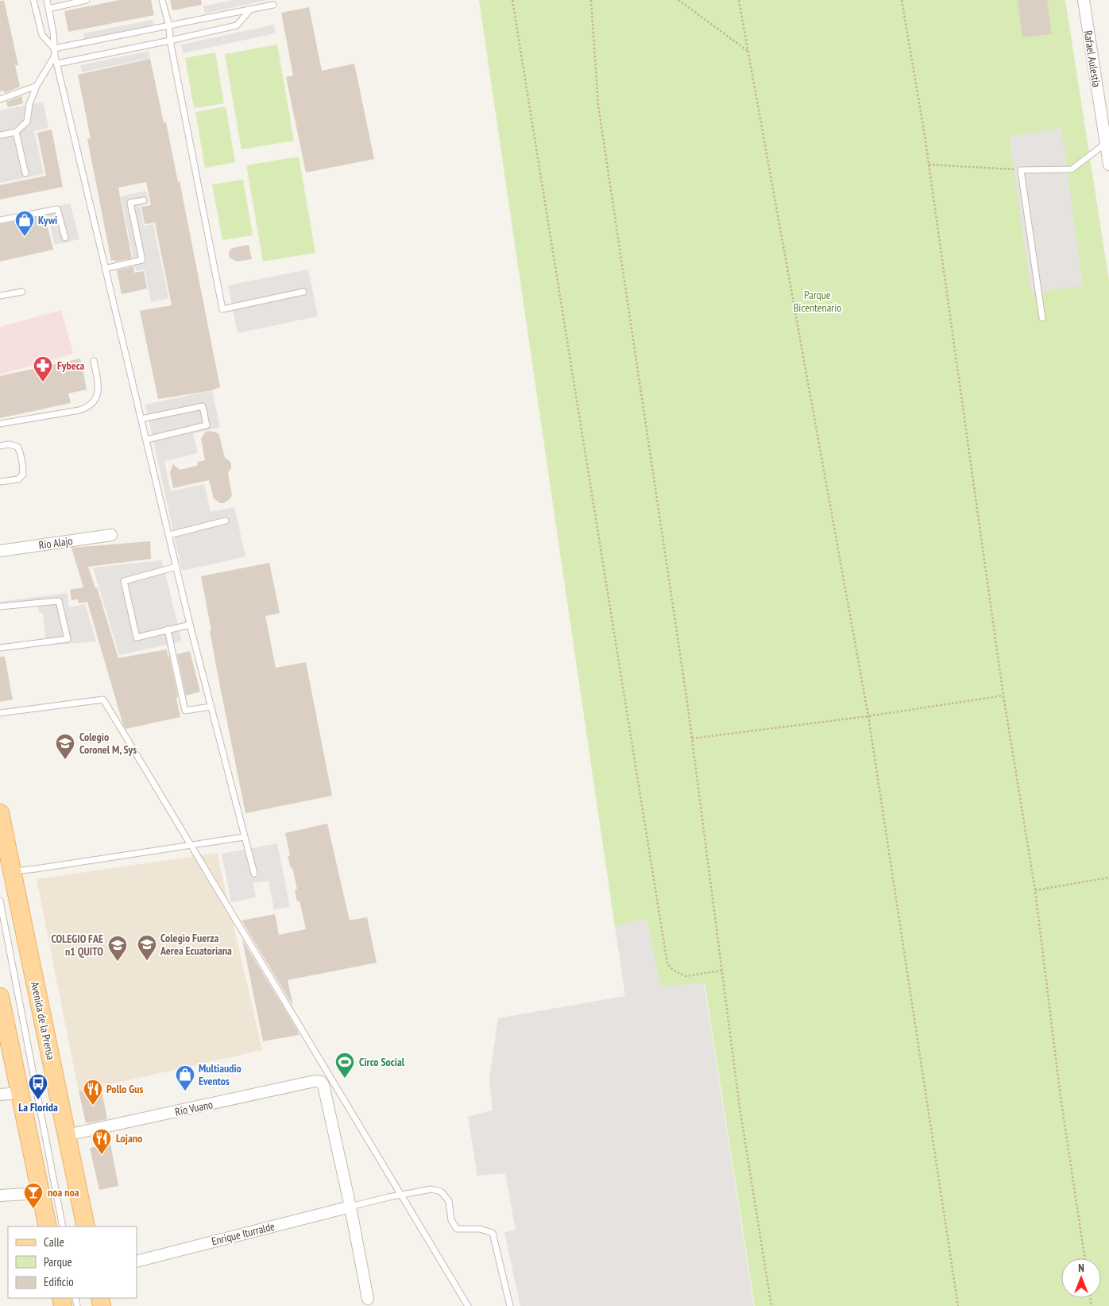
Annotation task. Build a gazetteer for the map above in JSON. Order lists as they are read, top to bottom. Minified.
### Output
{"streets":{"main road":["Avenida de la Prensa"],"street":["Rafael Aulestia","Río Alajo","Río Vuano","Enrique Iturralde"]},"crossings":[["Avenida de la Prensa","Río Vuano"],["Río Vuano","Enrique Iturralde"]],"parks":["Parque Bicentenario"],"places":{"shop":["Kywi","Multiaudio Eventos"],"pharmacy":["Fybeca"],"school or university":["Colegio Coronel M, Sys","Colegio Fuerza Aerea Ecuatoriana","COLEGIO FAE n1 QUITO"],"sports":["Circo Social"],"bus stop":["La Florida"],"restaurant":["Pollo Gus","Lojano"],"bar":["noa noa"]},"legend":["Calle","Parque","Edificio"],"north":"top"}
